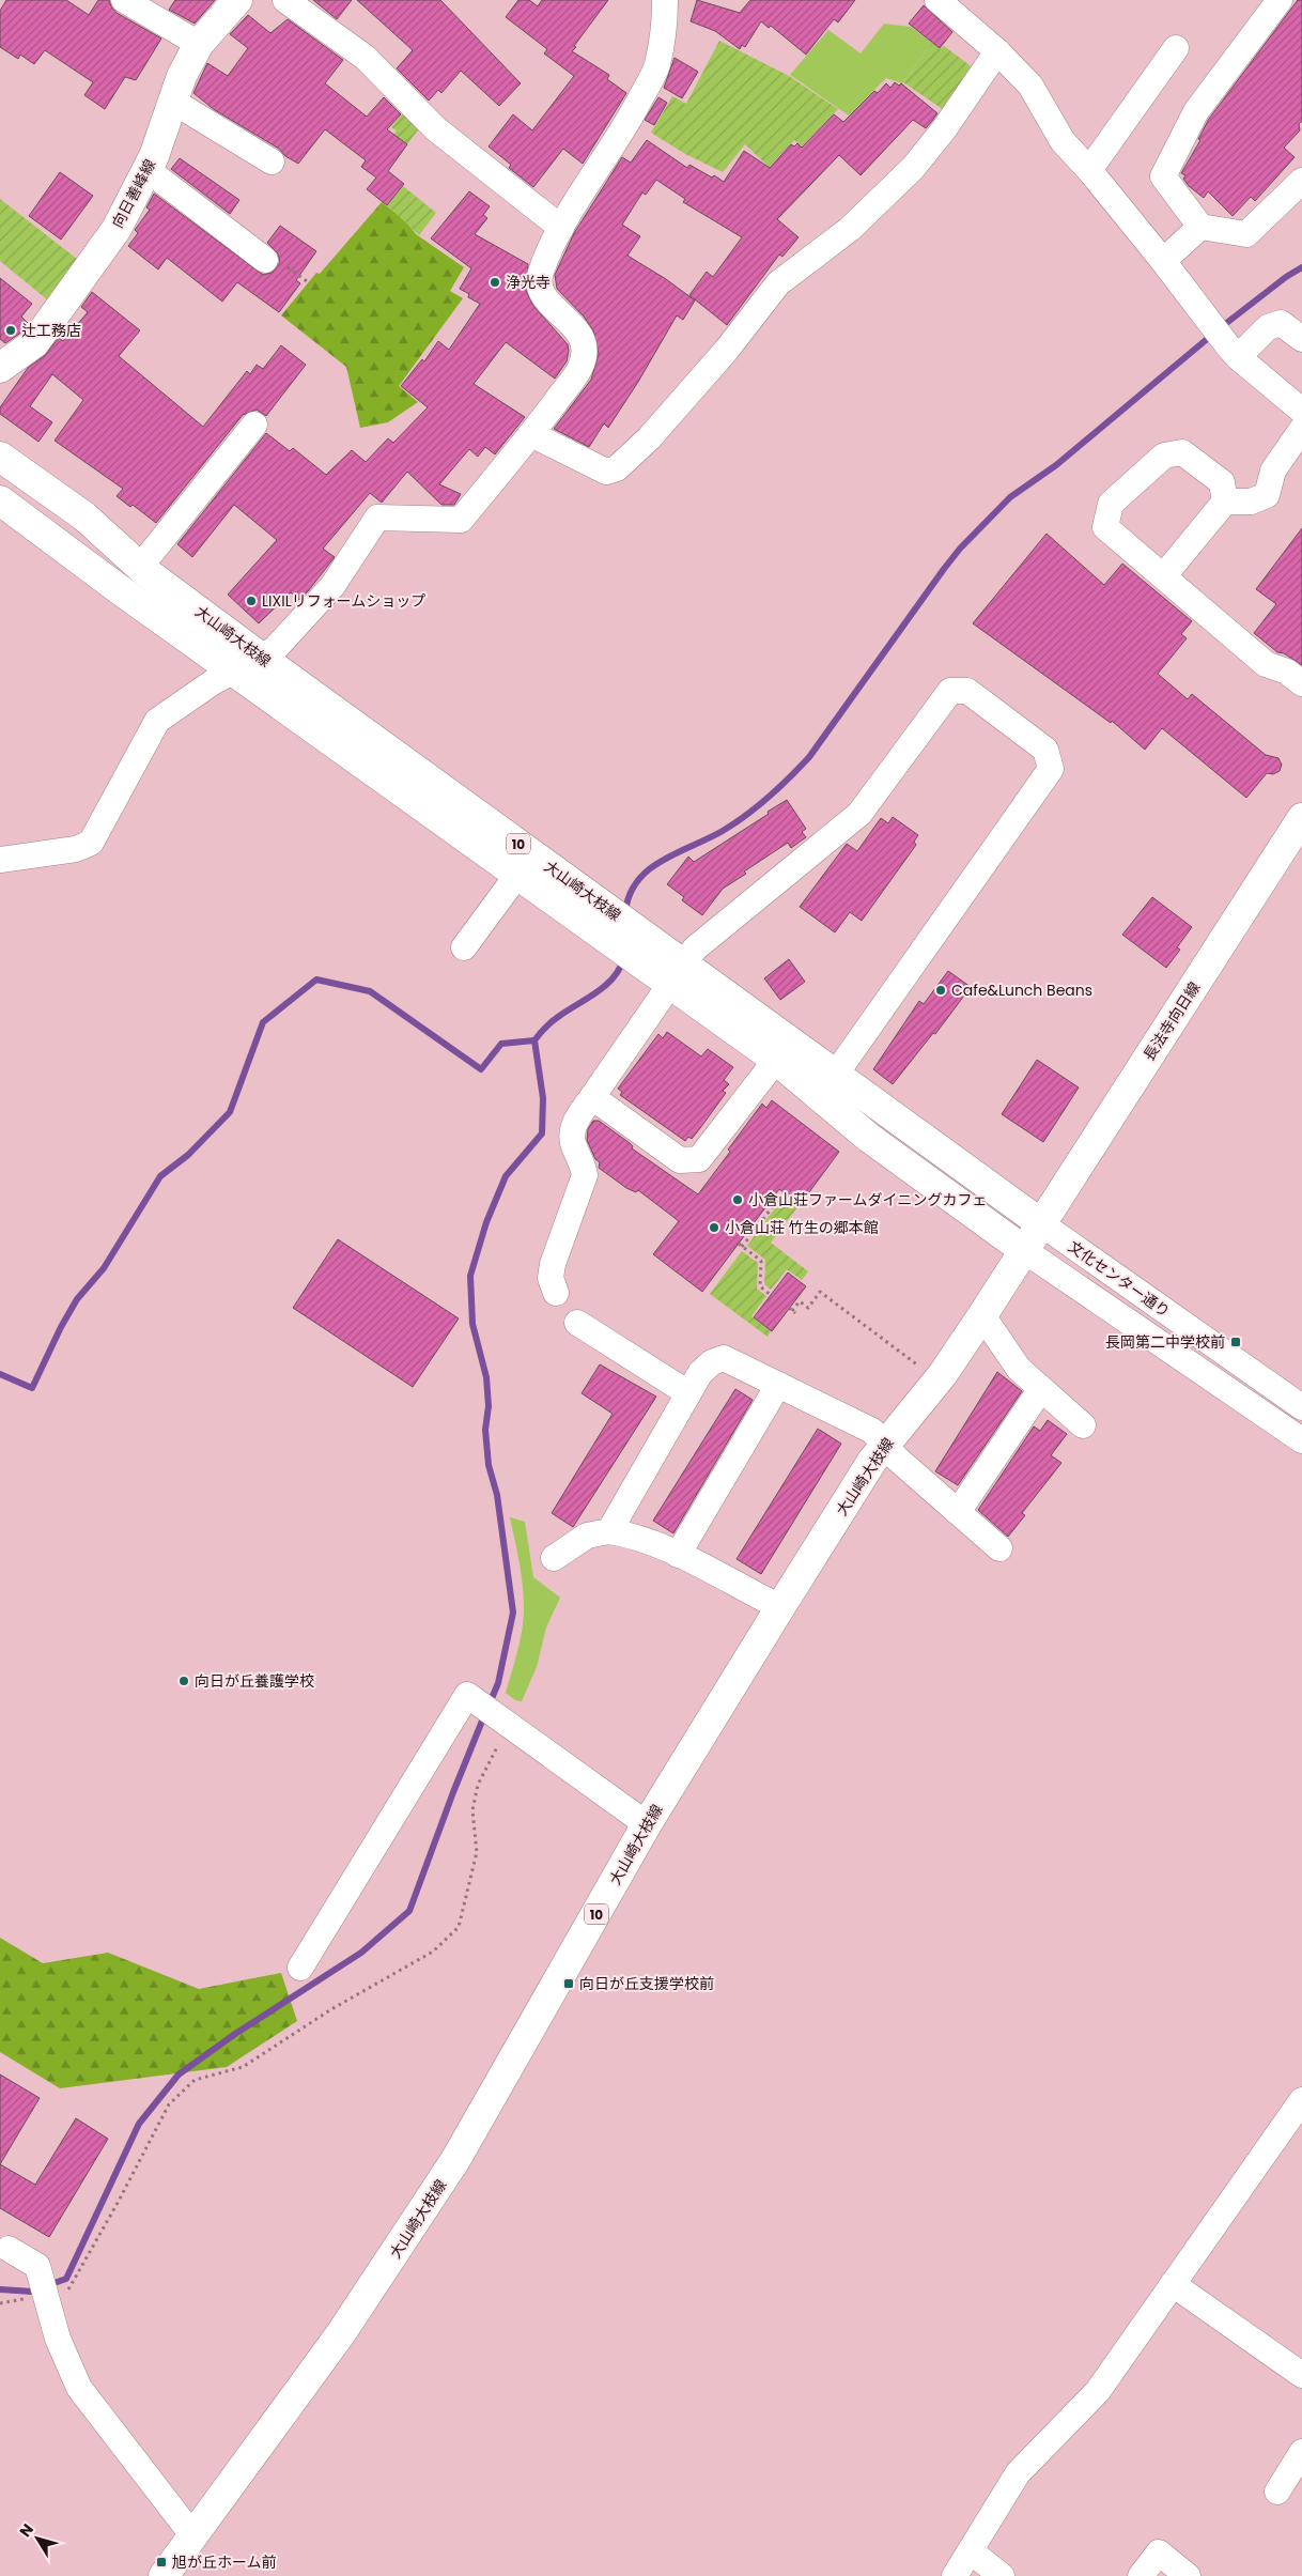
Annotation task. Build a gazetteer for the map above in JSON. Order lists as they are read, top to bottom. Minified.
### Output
{"streets":{"main road":["向日善峰線","大山崎大枝線","10","長法寺向日線"],"street":["文化センター通り"]},"crossings":[["大山崎大枝線","長法寺向日線"],["大山崎大枝線","文化センター通り"],["長法寺向日線","文化センター通り"]],"places":{"other":["浄光寺","辻工務店","LIXILリフォームショップ","Cafe&Lunch Beans","小倉山荘ファームダイニングカフェ","小倉山荘 竹生の郷本館","向日が丘養護学校"],"transit":["長岡第二中学校前","向日が丘支援学校前","旭が丘ホーム前"]},"north":"top left"}
